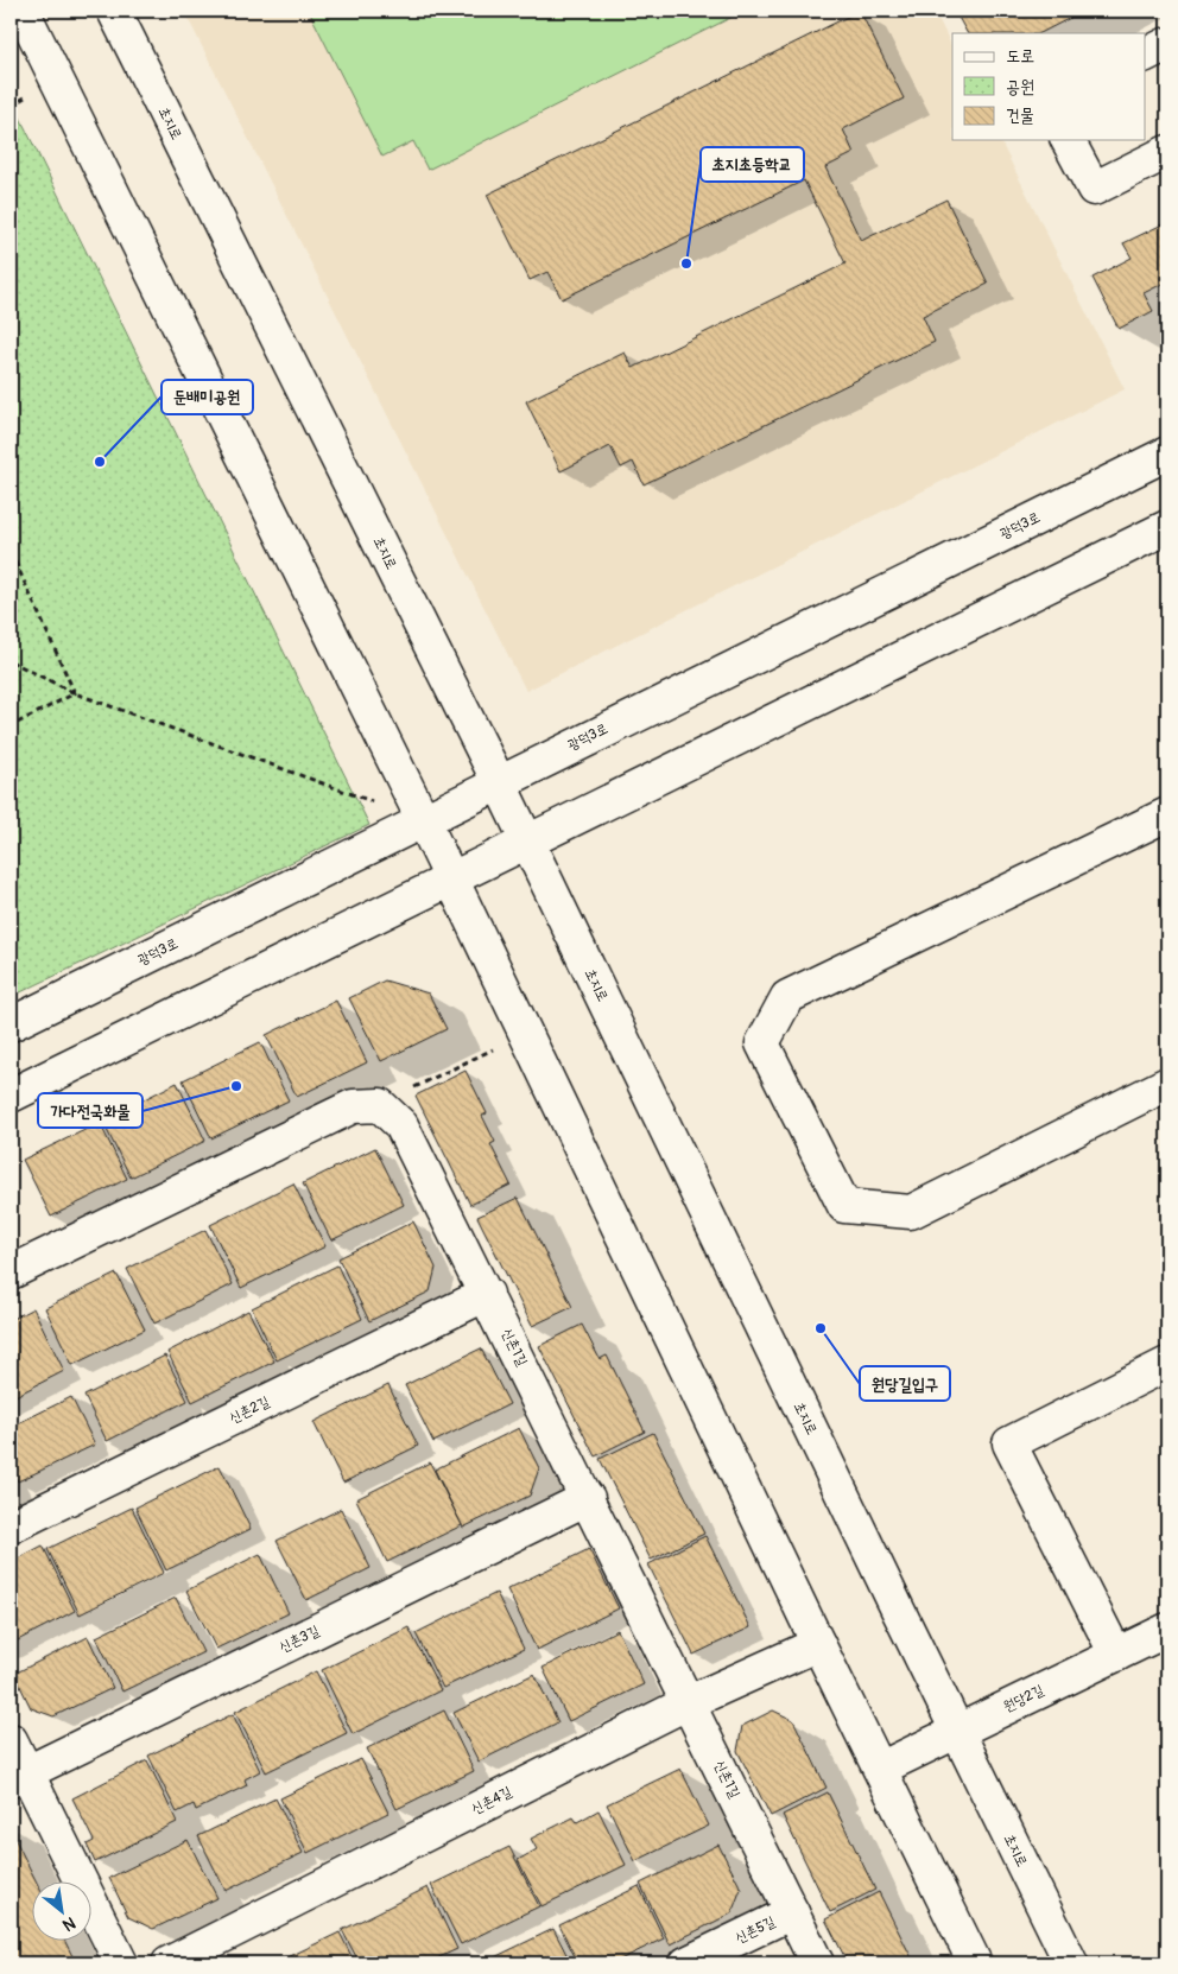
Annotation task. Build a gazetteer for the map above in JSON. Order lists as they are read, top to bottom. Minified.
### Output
{"streets":{"street":["초지로","광덕3로","신촌1길","신촌2길","신촌3길","원당2길","신촌4길","신촌5길"]},"crossings":[["초지로","광덕3로"],["초지로","원당2길"],["신촌1길","신촌2길"],["신촌1길","신촌3길"],["신촌1길","신촌4길"],["신촌1길","신촌5길"]],"places":["초지초등학교","둔배미공원","가다전국화물","원당길입구"],"legend":["도로","공원","건물"],"north":"bottom right"}
